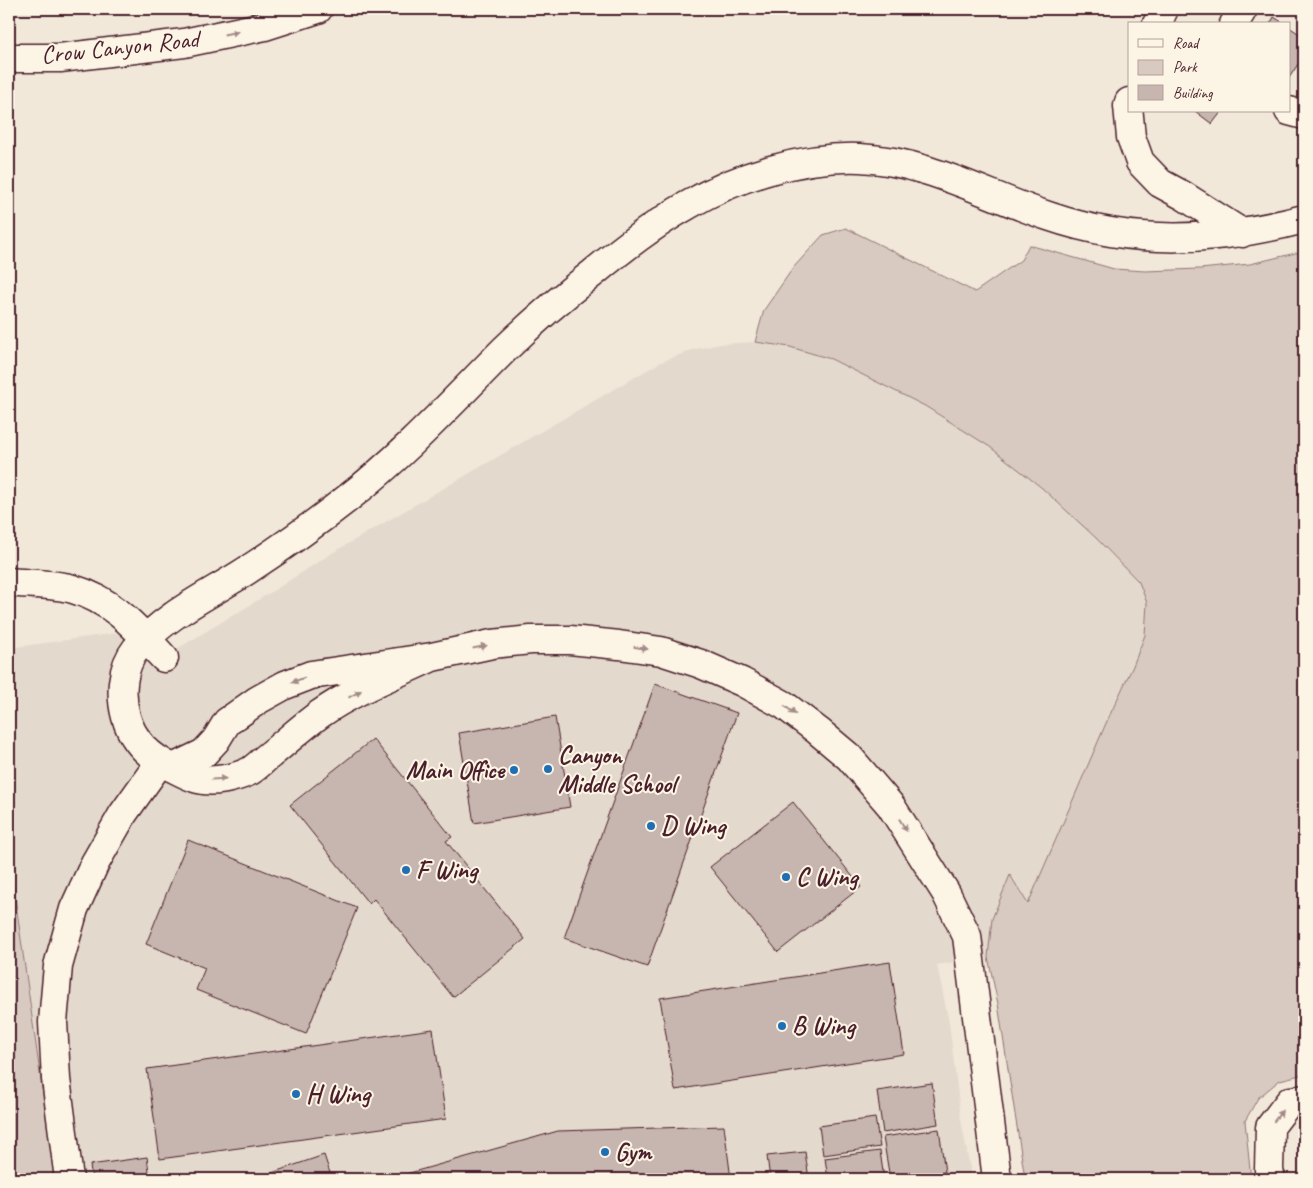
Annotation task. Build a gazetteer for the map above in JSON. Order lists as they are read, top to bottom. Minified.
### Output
{"streets":{"street":["Crow Canyon Road"]},"one_way":["Crow Canyon Road"],"places":["Canyon Middle School","Main Office","D Wing","F Wing","C Wing","B Wing","H Wing","Gym"],"legend":["Road","Park","Building"]}
